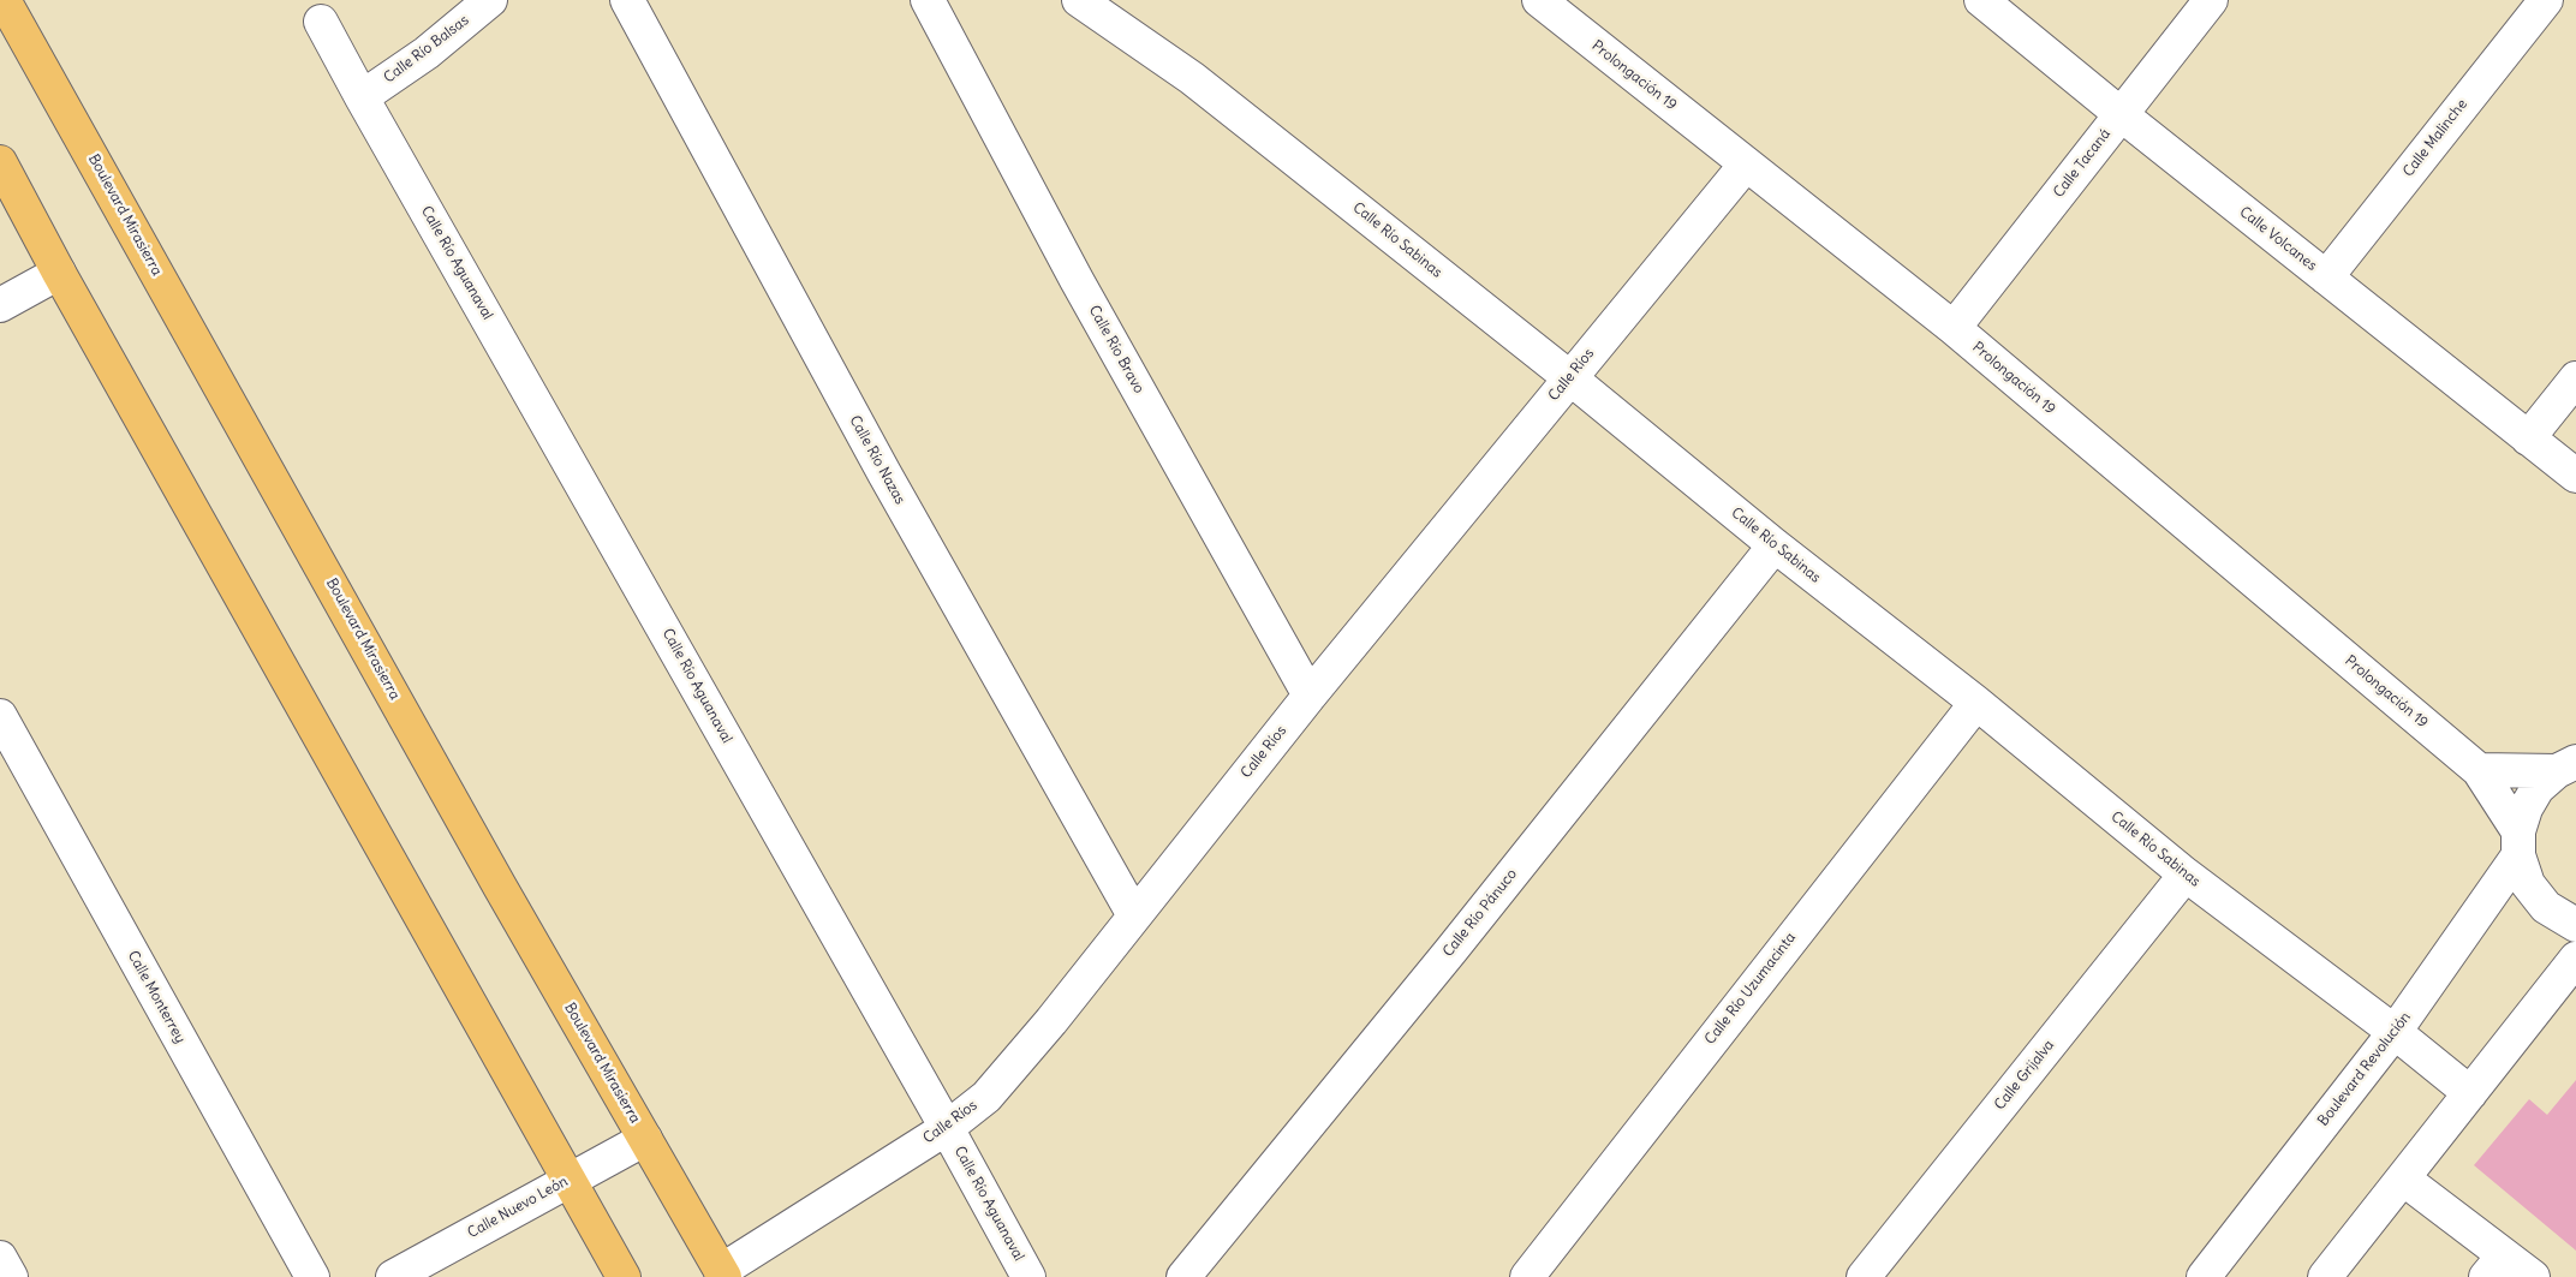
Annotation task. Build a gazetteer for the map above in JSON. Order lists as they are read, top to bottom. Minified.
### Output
{"streets":{"main road":["Boulevard Mirasierra"],"street":["Calle Río Balsas","Prolongación 19","Calle Malinche","Calle Tacaná","Calle Volcanes","Calle Río Sabinas","Calle Río Aguanaval","Calle Río Bravo","Calle Ríos","Calle Río Nazas","Calle Río Pánuco","Calle Río Uzumacinta","Calle Monterrey","Boulevard Revolución","Calle Grijalva","Calle Nuevo León"]},"crossings":[["Calle Río Balsas","Calle Río Aguanaval"],["Prolongación 19","Calle Tacaná"],["Prolongación 19","Calle Ríos"],["Prolongación 19","Boulevard Revolución"],["Calle Malinche","Calle Volcanes"],["Calle Tacaná","Calle Volcanes"],["Boulevard Mirasierra","Calle Ríos"],["Boulevard Mirasierra","Calle Nuevo León"],["Calle Río Sabinas","Calle Ríos"],["Calle Río Sabinas","Calle Río Pánuco"],["Calle Río Sabinas","Calle Río Uzumacinta"],["Calle Río Sabinas","Boulevard Revolución"],["Calle Río Sabinas","Calle Grijalva"],["Calle Río Aguanaval","Calle Ríos"],["Calle Río Bravo","Calle Ríos"],["Calle Ríos","Calle Río Nazas"]]}
